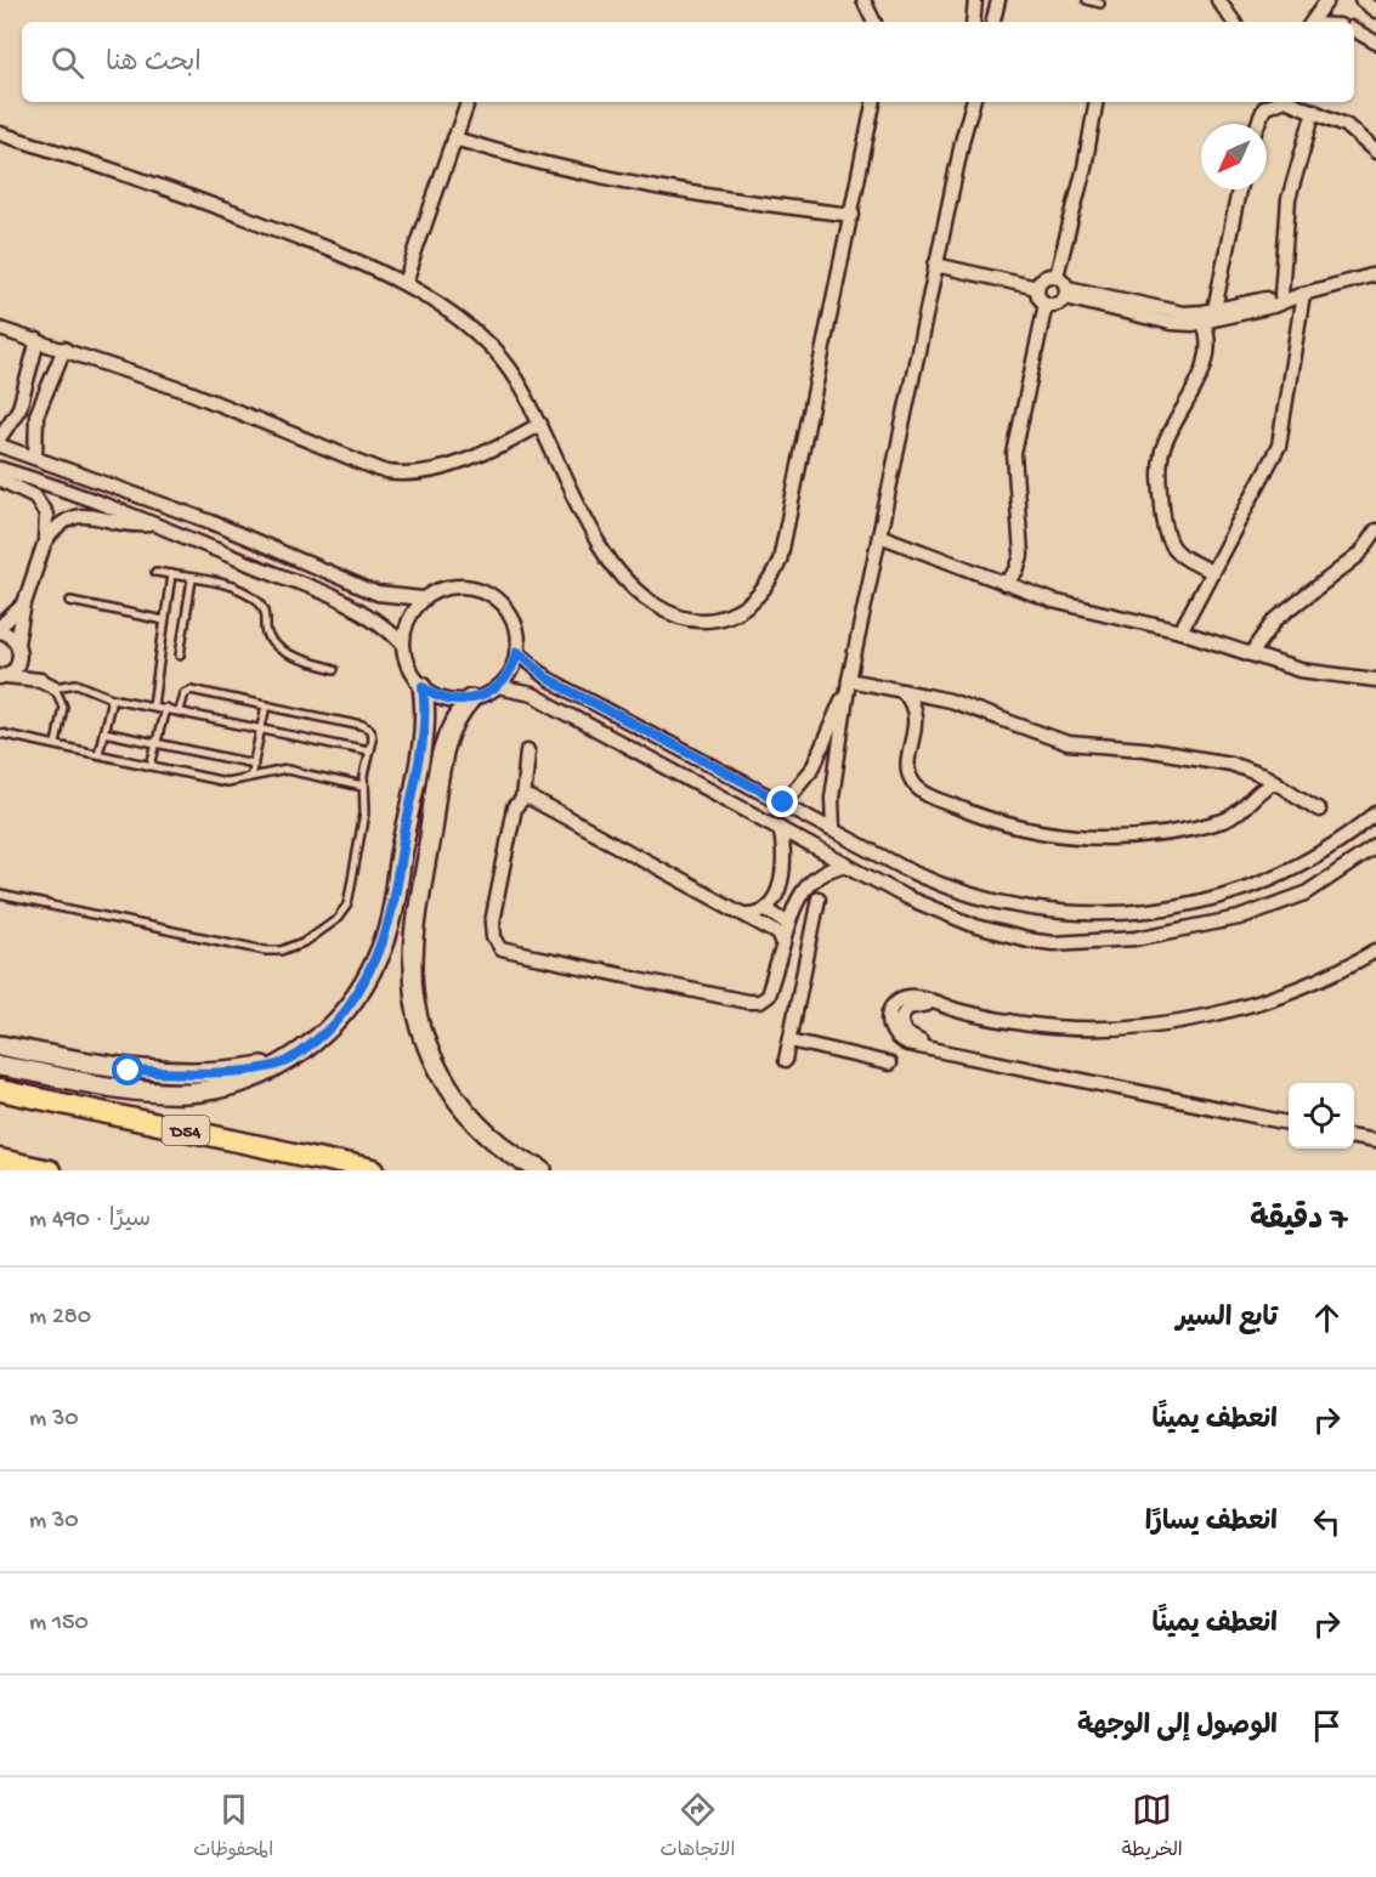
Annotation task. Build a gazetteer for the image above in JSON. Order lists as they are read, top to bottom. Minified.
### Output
{"streets":{"main road":["D54"]},"north":"bottom left","page":{"search":"ابحث هنا","heading":["7 دقيقة","سيرًا · 490 m"],"list":[["تابع السير","280 m"],["انعطف يمينًا","30 m"],["انعطف يسارًا","30 m"],["انعطف يمينًا","150 m"],"الوصول إلى الوجهة"],"nav":["الخريطة","الاتجاهات","المحفوظات"]}}
